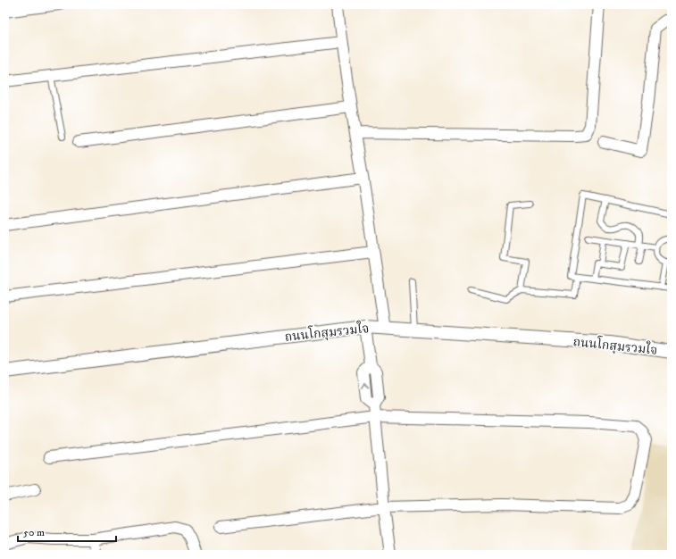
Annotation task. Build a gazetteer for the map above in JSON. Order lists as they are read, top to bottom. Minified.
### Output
{"streets":{"street":["ถนนโกสุมรวมใจ"]},"scale_bar":"50 m"}
